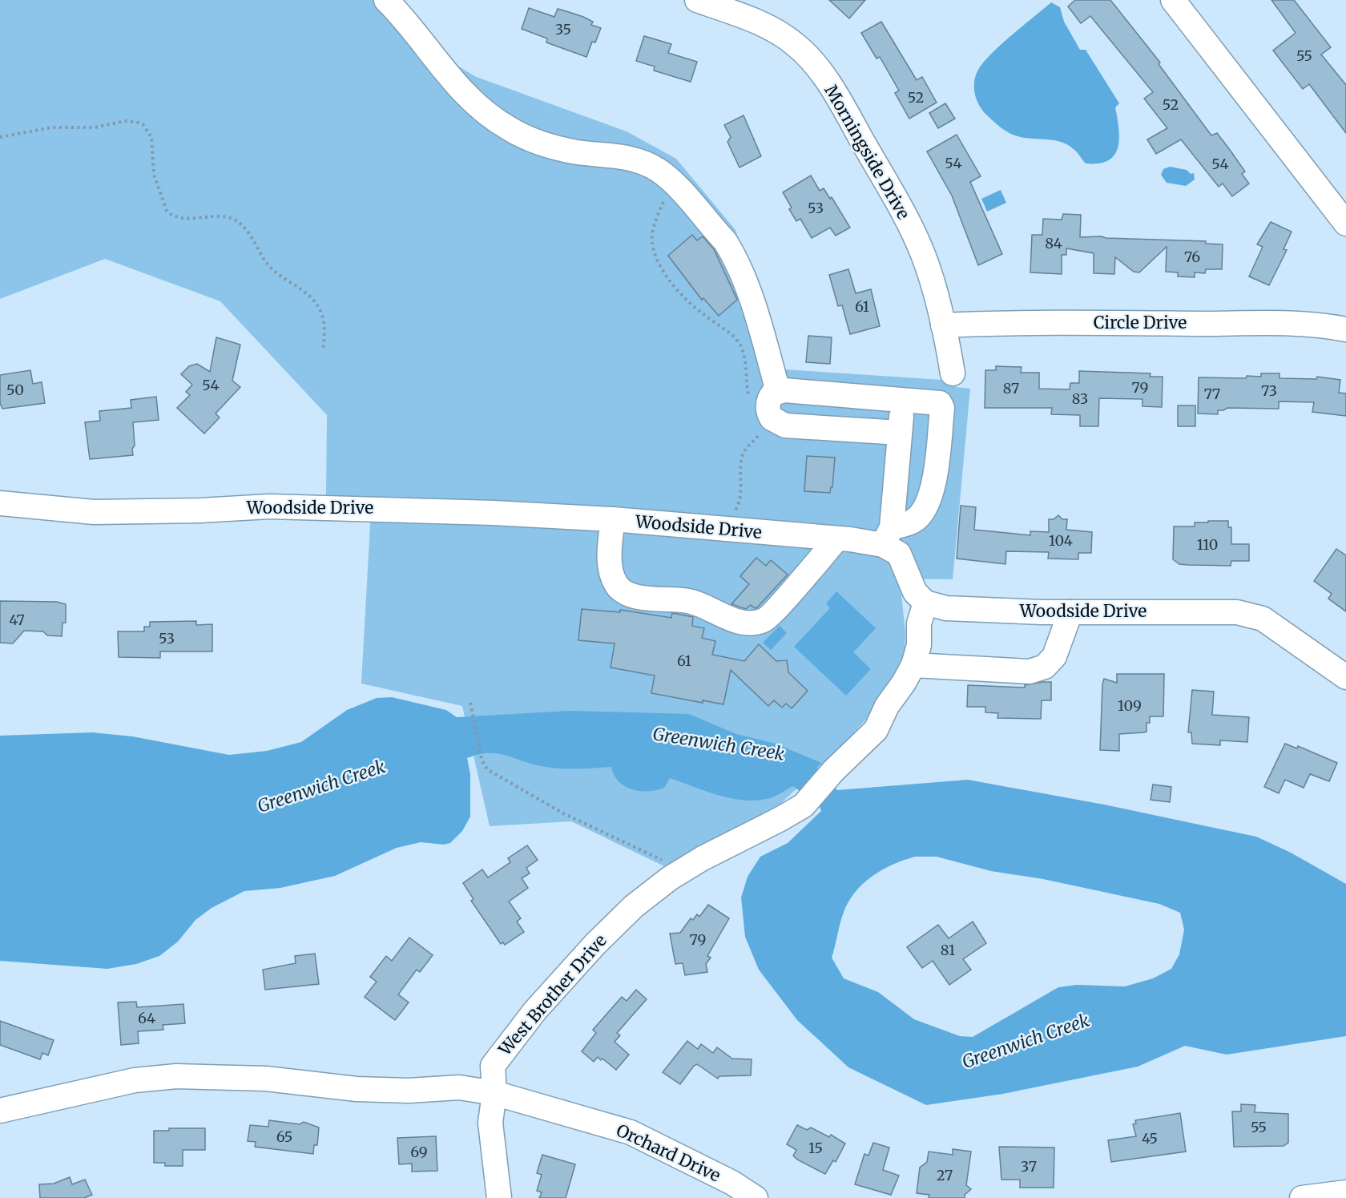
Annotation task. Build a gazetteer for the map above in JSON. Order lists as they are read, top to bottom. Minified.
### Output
{"streets":{"street":["Morningside Drive","Circle Drive","Woodside Drive","West Brother Drive","Orchard Drive"]},"crossings":[["Morningside Drive","Circle Drive"],["Woodside Drive","West Brother Drive"],["West Brother Drive","Orchard Drive"]],"water":["Greenwich Creek"],"house_numbers":["35","55","52","52","54","54","53","84","76","61","54","79","87","50","73","77","83","104","110","47","53","61","109","79","81","64","55","65","45","15","69","37","27"]}
